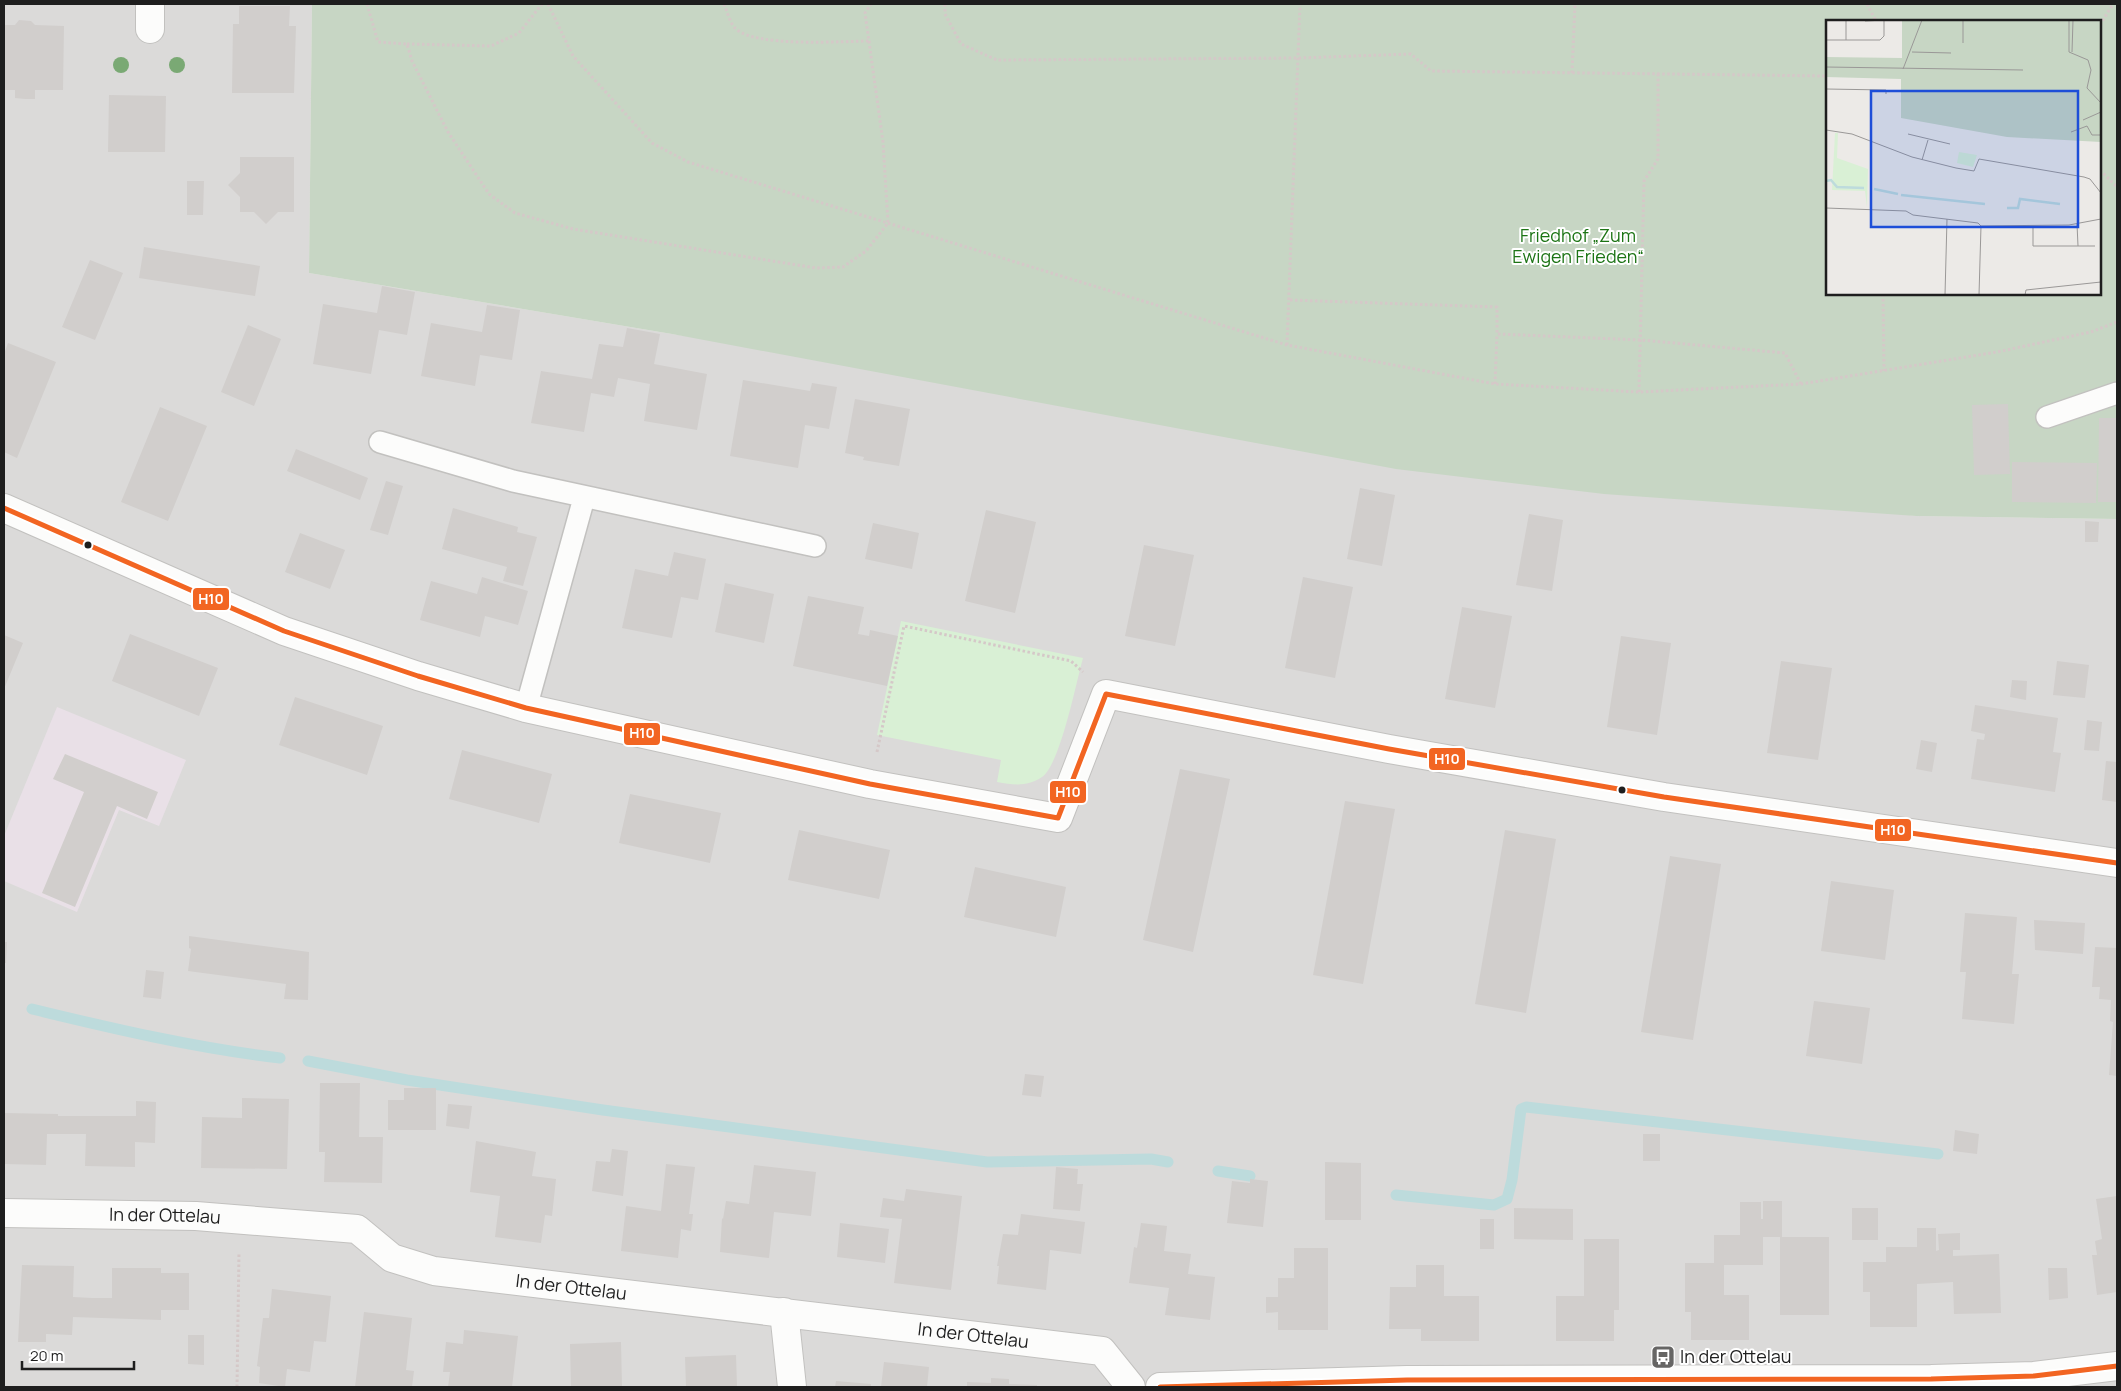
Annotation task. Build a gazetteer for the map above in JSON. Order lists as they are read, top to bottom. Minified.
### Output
{"streets":{"street":["In der Ottelau"]},"parks":["Friedhof „Zum Ewigen Frieden“"],"places":{"bus stop":["In der Ottelau"]},"lines":["transit line H10"],"scale_bar":"20 m"}
